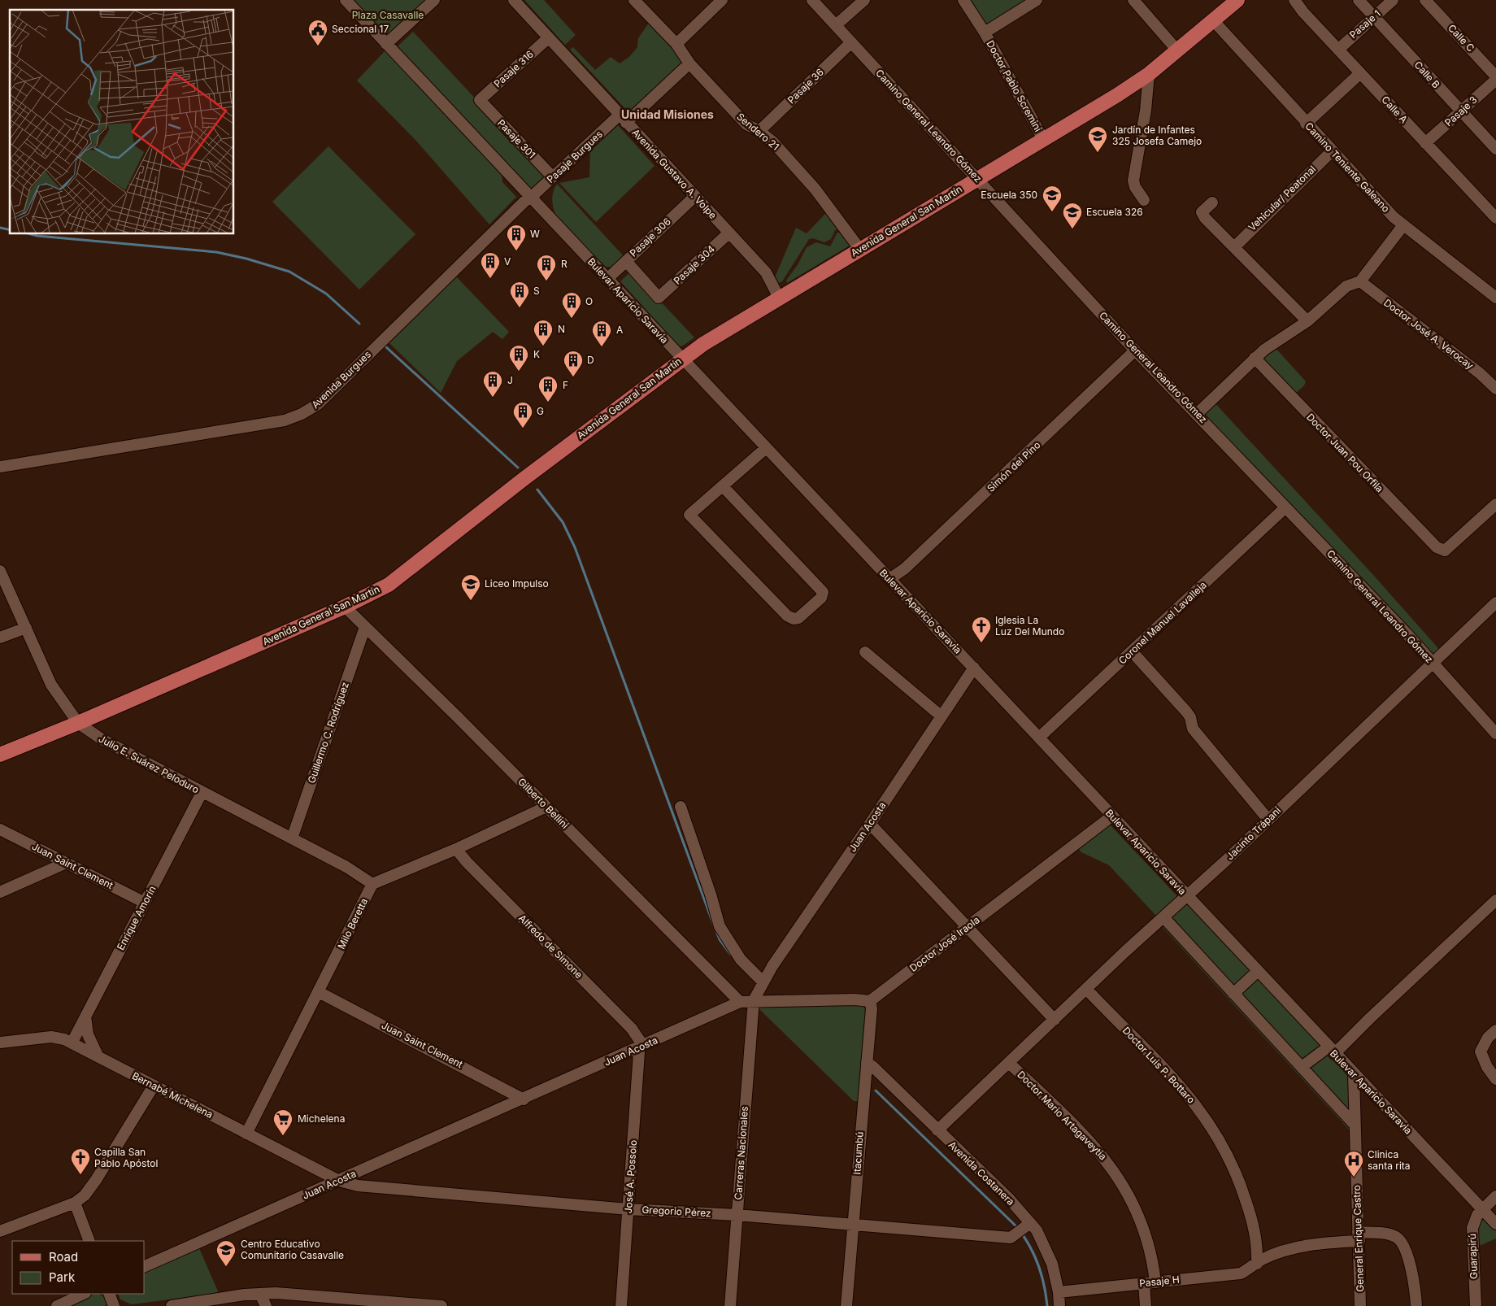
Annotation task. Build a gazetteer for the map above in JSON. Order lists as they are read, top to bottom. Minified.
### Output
{"streets":{"main road":["Avenida General San Martín"],"street":["Pasaje 1","Calle C","Pasaje 316","Calle B","Pasaje 36","Doctor Pablo Scremini","Calle A","Pasaje 3","Camino General Leandro Gómez","Sendero 21","Pasaje 301","Pasaje Burgues","Camino Teniente Galeano","Avenida Gustavo A. Volpe","Vehicular/ Peatonal","Pasaje 306","Pasaje 304","Bulevar Aparicio Saravia","Doctor José A. Verocay","Avenida Burgues","Doctor Juan Pou Orfila","Simón del Pino","Coronel Manuel Lavalleja","Guillermo C. Rodríguez","Julio E. Suárez Peloduro","Gilberto Bellini","Juan Acosta","Jacinto Trápani","Juan Saint Clement","Enrique Amorín","Milo Beretta","Doctor José Iraola","Alfredo de Simone","Doctor Luis P. Bottaro","Bernabé Michelena","Doctor Mario Artagaveytia","Carreras Nacionales","Itacumbú","Avenida Costanera","José A. Possolo","Gregorio Pérez","General Enrique Castro","Guarapirú","Pasaje H"]},"crossings":[["Pasaje 1","Calle B"],["Pasaje 1","Calle A"],["Pasaje 316","Pasaje 301"],["Pasaje 316","Avenida Gustavo A. Volpe"],["Calle B","Pasaje 3"],["Pasaje 36","Camino General Leandro Gómez"],["Pasaje 36","Sendero 21"],["Doctor Pablo Scremini","Avenida General San Martín"],["Calle A","Pasaje 3"],["Camino General Leandro Gómez","Avenida General San Martín"],["Camino General Leandro Gómez","Simón del Pino"],["Camino General Leandro Gómez","Coronel Manuel Lavalleja"],["Camino General Leandro Gómez","Jacinto Trápani"],["Sendero 21","Pasaje Burgues"],["Sendero 21","Avenida General San Martín"],["Pasaje 301","Pasaje Burgues"],["Pasaje Burgues","Avenida Gustavo A. Volpe"],["Pasaje Burgues","Bulevar Aparicio Saravia"],["Pasaje Burgues","Avenida Burgues"],["Camino Teniente Galeano","Vehicular/ Peatonal"],["Camino Teniente Galeano","Avenida General San Martín"],["Avenida Gustavo A. Volpe","Avenida General San Martín"],["Avenida Gustavo A. Volpe","Pasaje 306"],["Avenida Gustavo A. Volpe","Pasaje 304"],["Avenida General San Martín","Bulevar Aparicio Saravia"],["Avenida General San Martín","Julio E. Suárez Peloduro"],["Avenida General San Martín","Gilberto Bellini"],["Pasaje 306","Pasaje 304"],["Pasaje 306","Bulevar Aparicio Saravia"],["Bulevar Aparicio Saravia","Avenida Burgues"],["Bulevar Aparicio Saravia","Simón del Pino"],["Bulevar Aparicio Saravia","Coronel Manuel Lavalleja"],["Bulevar Aparicio Saravia","Juan Acosta"],["Bulevar Aparicio Saravia","Jacinto Trápani"],["Bulevar Aparicio Saravia","Doctor José Iraola"],["Bulevar Aparicio Saravia","General Enrique Castro"],["Bulevar Aparicio Saravia","Guarapirú"],["Guillermo C. Rodríguez","Julio E. Suárez Peloduro"],["Guillermo C. Rodríguez","Gilberto Bellini"],["Julio E. Suárez Peloduro","Enrique Amorín"],["Julio E. Suárez Peloduro","Milo Beretta"],["Gilberto Bellini","Juan Acosta"],["Juan Acosta","Juan Saint Clement"],["Juan Acosta","Alfredo de Simone"],["Juan Acosta","Bernabé Michelena"],["Juan Acosta","Carreras Nacionales"],["Juan Acosta","José A. Possolo"],["Juan Acosta","Gregorio Pérez"],["Jacinto Trápani","Doctor Luis P. Bottaro"],["Jacinto Trápani","Doctor Mario Artagaveytia"],["Jacinto Trápani","Avenida Costanera"],["Juan Saint Clement","Enrique Amorín"],["Juan Saint Clement","Milo Beretta"],["Enrique Amorín","Bernabé Michelena"],["Milo Beretta","Bernabé Michelena"],["Doctor José Iraola","Itacumbú"],["Alfredo de Simone","José A. Possolo"],["Doctor Luis P. Bottaro","Pasaje H"],["Bernabé Michelena","Gregorio Pérez"],["Doctor Mario Artagaveytia","Pasaje H"],["Carreras Nacionales","Gregorio Pérez"],["Itacumbú","Avenida Costanera"],["Itacumbú","Gregorio Pérez"],["Avenida Costanera","Gregorio Pérez"],["Avenida Costanera","Pasaje H"],["José A. Possolo","Gregorio Pérez"],["General Enrique Castro","Pasaje H"]],"districts":["Unidad Misiones"],"parks":["Plaza Casavalle"],"places":{"public building":["Seccional 17"],"school or university":["Jardín de Infantes 325 Josefa Camejo","Escuela 350","Escuela 326","Liceo Impulso","Centro Educativo Comunitario Casavalle"],"building":["W","V","R","S","O","N","A","K","D","J","F","G"],"church":["Iglesia La Luz Del Mundo","Capilla San Pablo Apóstol"],"supermarket":["Michelena"],"hospital":["Clinica santa rita"]},"legend":["Road","Park"]}
